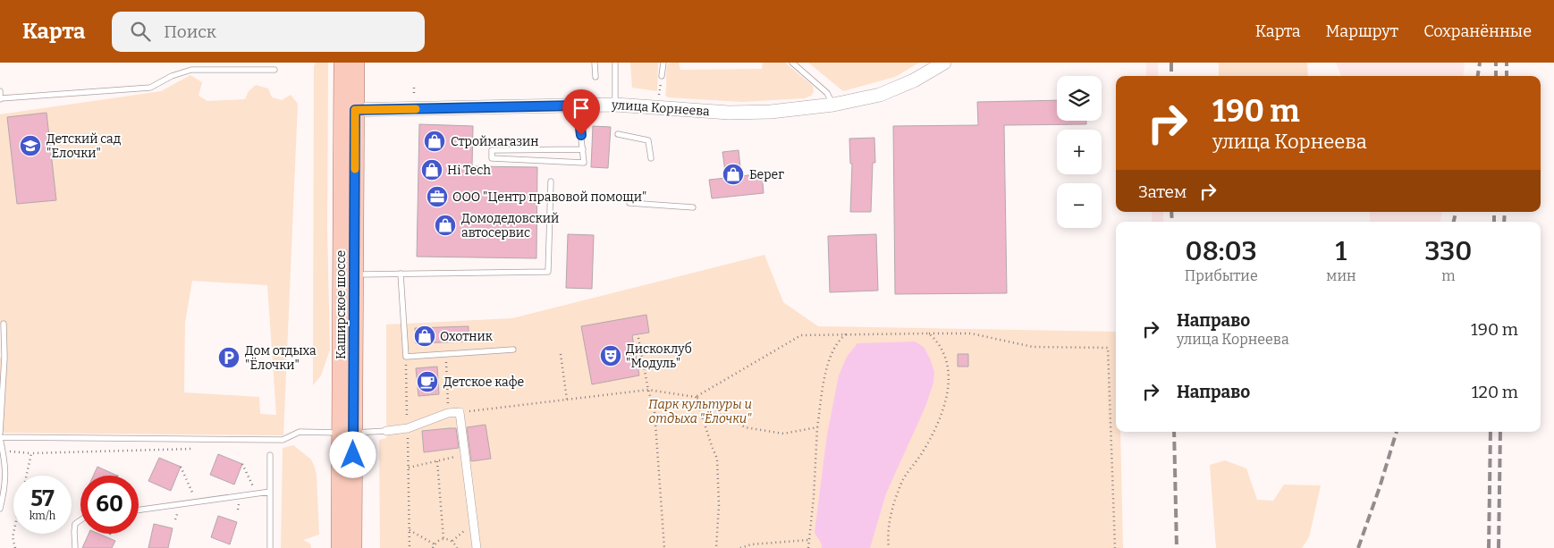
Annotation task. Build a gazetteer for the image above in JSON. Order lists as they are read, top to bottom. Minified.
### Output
{"streets":{"main road":["Каширское шоссе"],"street":["улица Корнеева"]},"crossings":[["улица Корнеева","Каширское шоссе"]],"parks":["Парк культуры и отдыха \"Ёлочки\""],"places":{"shop":["Строймагазин","Hi Tech","Берег","Домодедовский автосервис","Охотник"],"school or university":["Детский сад \"Елочки\""],"office":["ООО \"Центр правовой помощи\""],"theatre":["Дискоклуб \"Модуль\""],"parking":["Дом отдыха \"Ёлочки\""],"cafe":["Детское кафе"]},"page":{"header":"Карта","search":"Поиск","nav":["Карта","Маршрут","Сохранённые"],"map_buttons":["+","−"],"turn":["190 m","улица Корнеева"],"then":"Затем","eta":["08:03","Прибытие","1","мин","330","m"],"list":[{"name":"Направо","note":"улица Корнеева","value":"190 m"},{"name":"Направо","value":"120 m"}],"speed":"57 km/h","limit":"60"}}
